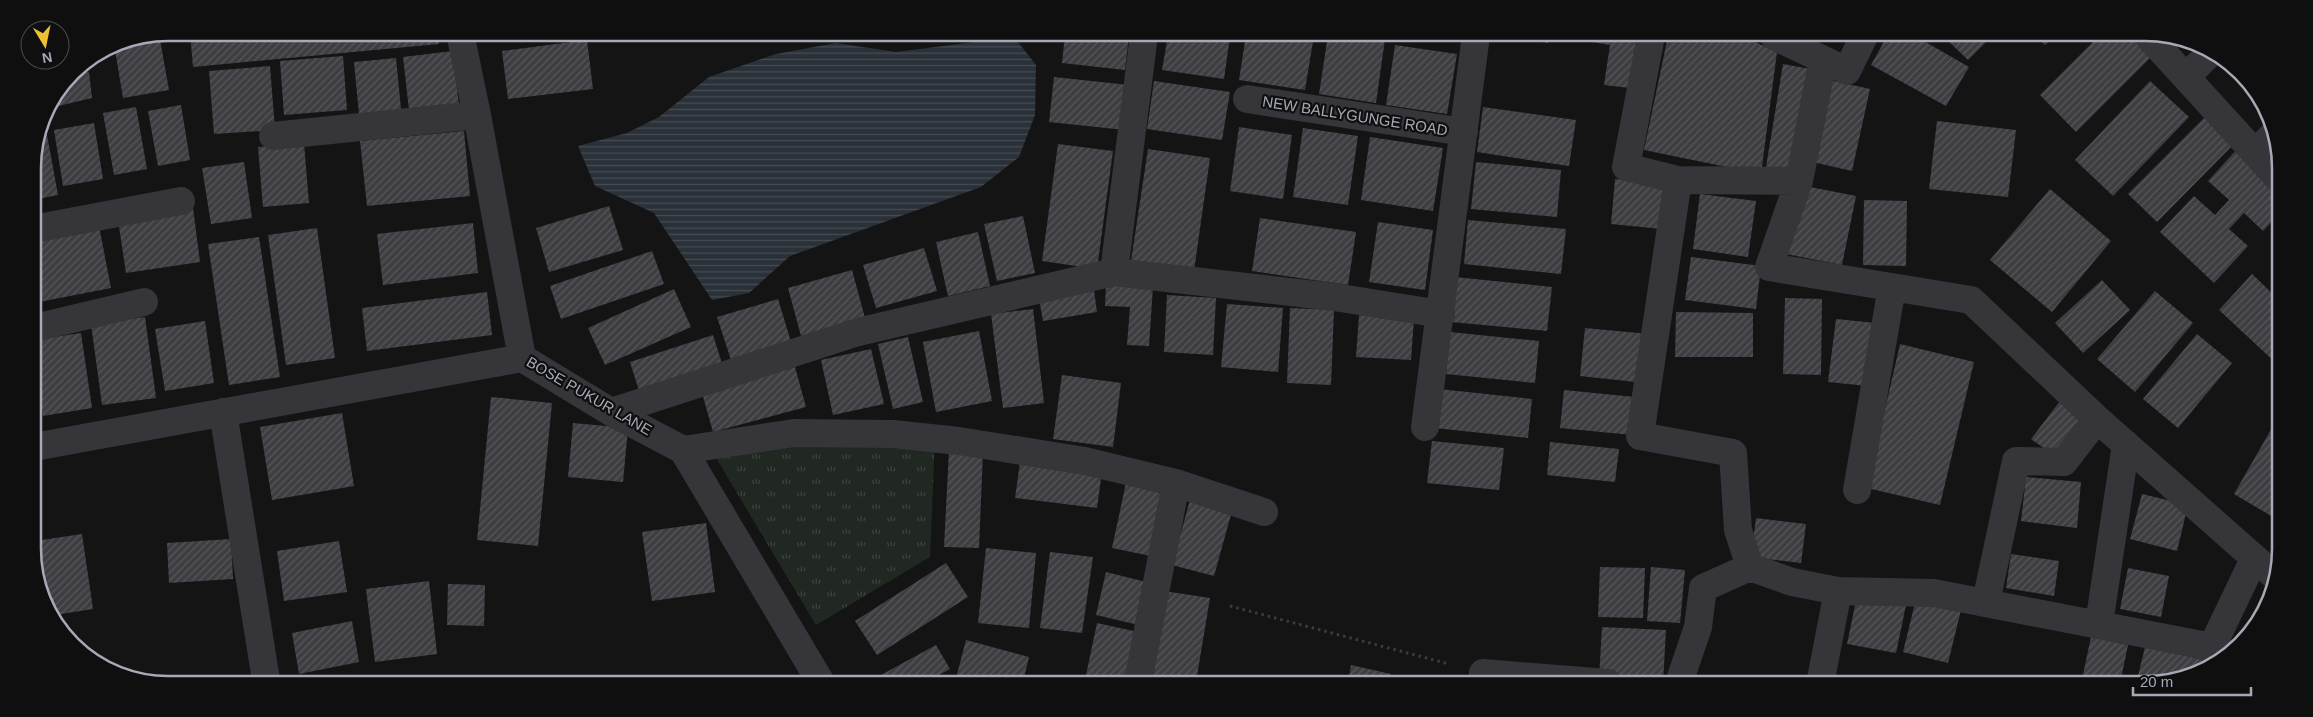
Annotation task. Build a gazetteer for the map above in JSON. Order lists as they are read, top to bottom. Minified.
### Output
{"streets":{"street":["NEW BALLYGUNGE ROAD","BOSE PUKUR LANE"]},"scale_bar":"20 m","north":"bottom"}
